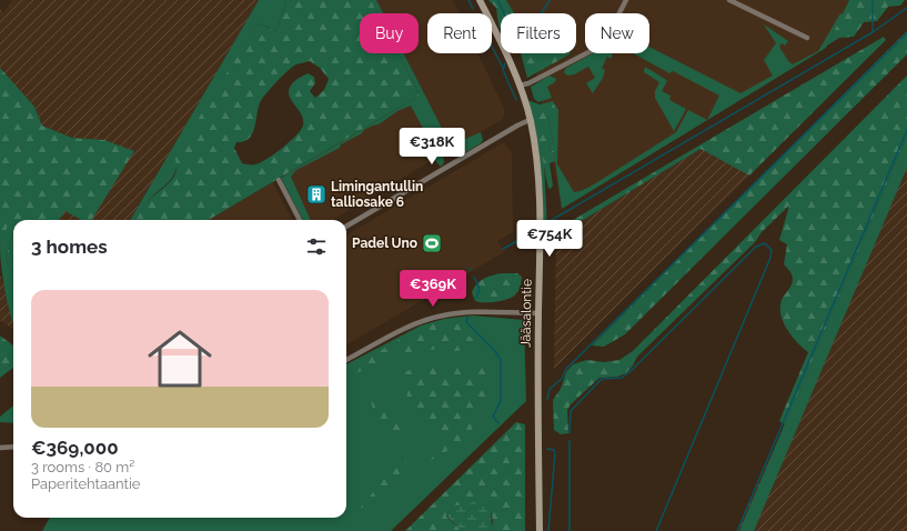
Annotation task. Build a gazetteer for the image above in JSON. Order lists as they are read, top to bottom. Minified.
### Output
{"streets":{"main road":["Jääsalontie"]},"places":{"building":["Limingantullin talliosake 6"],"sports":["Padel Uno"]},"page":{"chip":["Buy","Rent","Filters","New"],"price":["€318K","€754K","€369K"],"heading":"3 homes","list":[{"name":"€369,000","note":"3 rooms · 80 m² · Paperitehtaantie"}]}}
